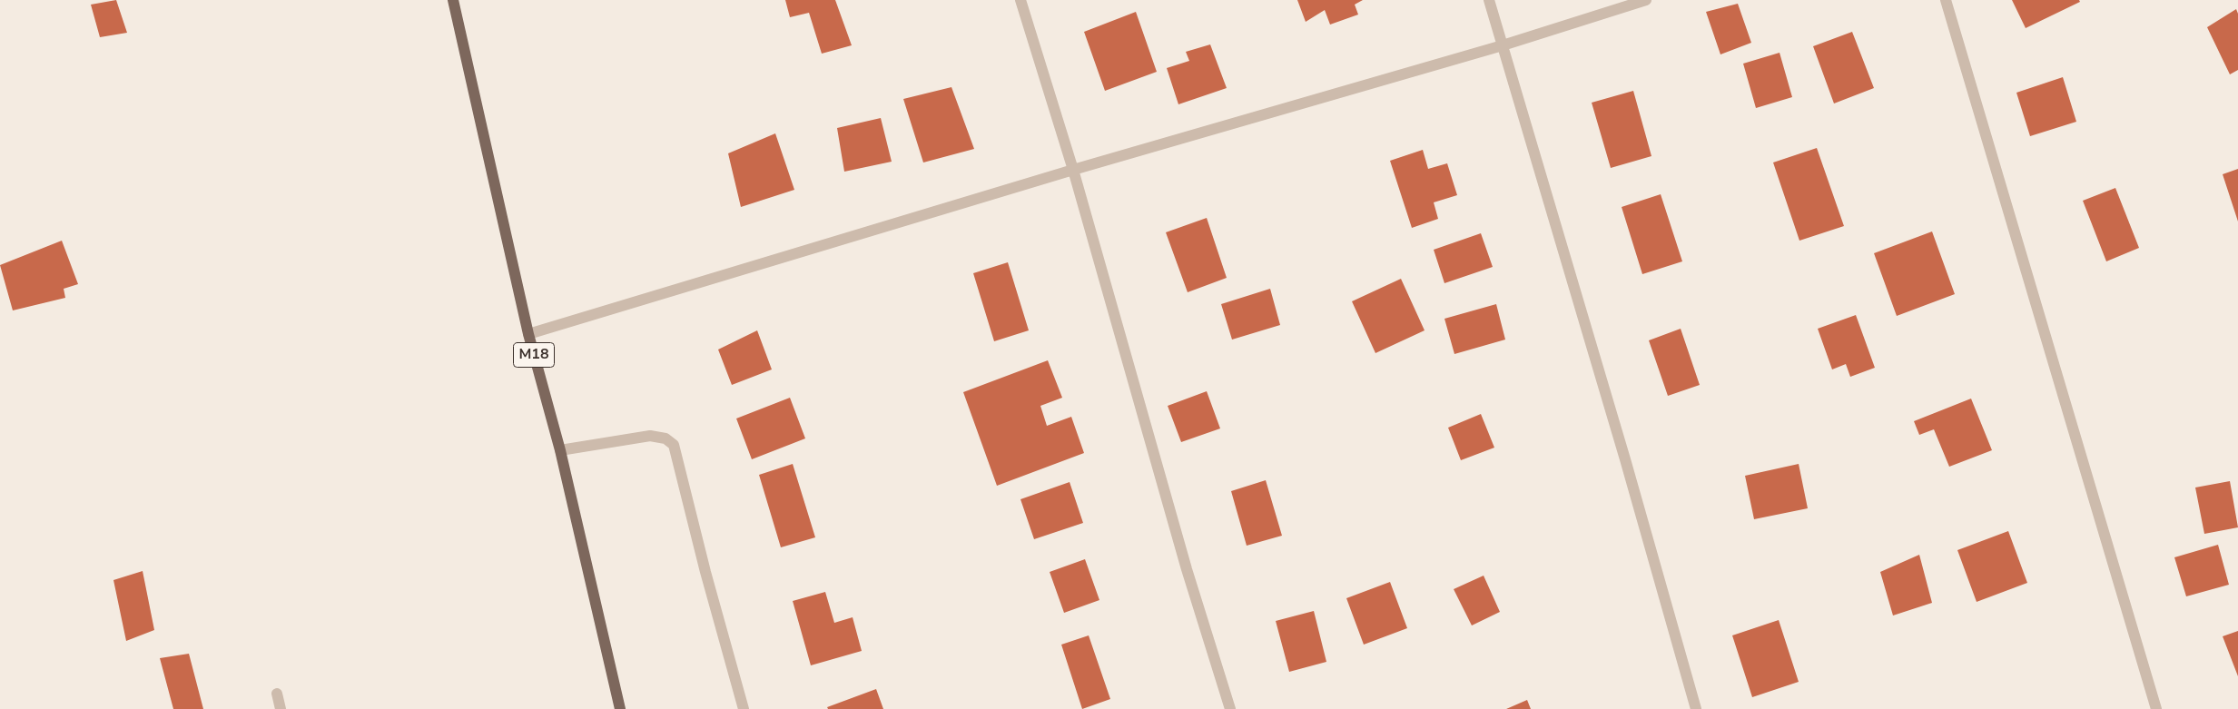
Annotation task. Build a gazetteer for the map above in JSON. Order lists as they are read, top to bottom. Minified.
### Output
{"streets":{"main road":["M18"]}}
